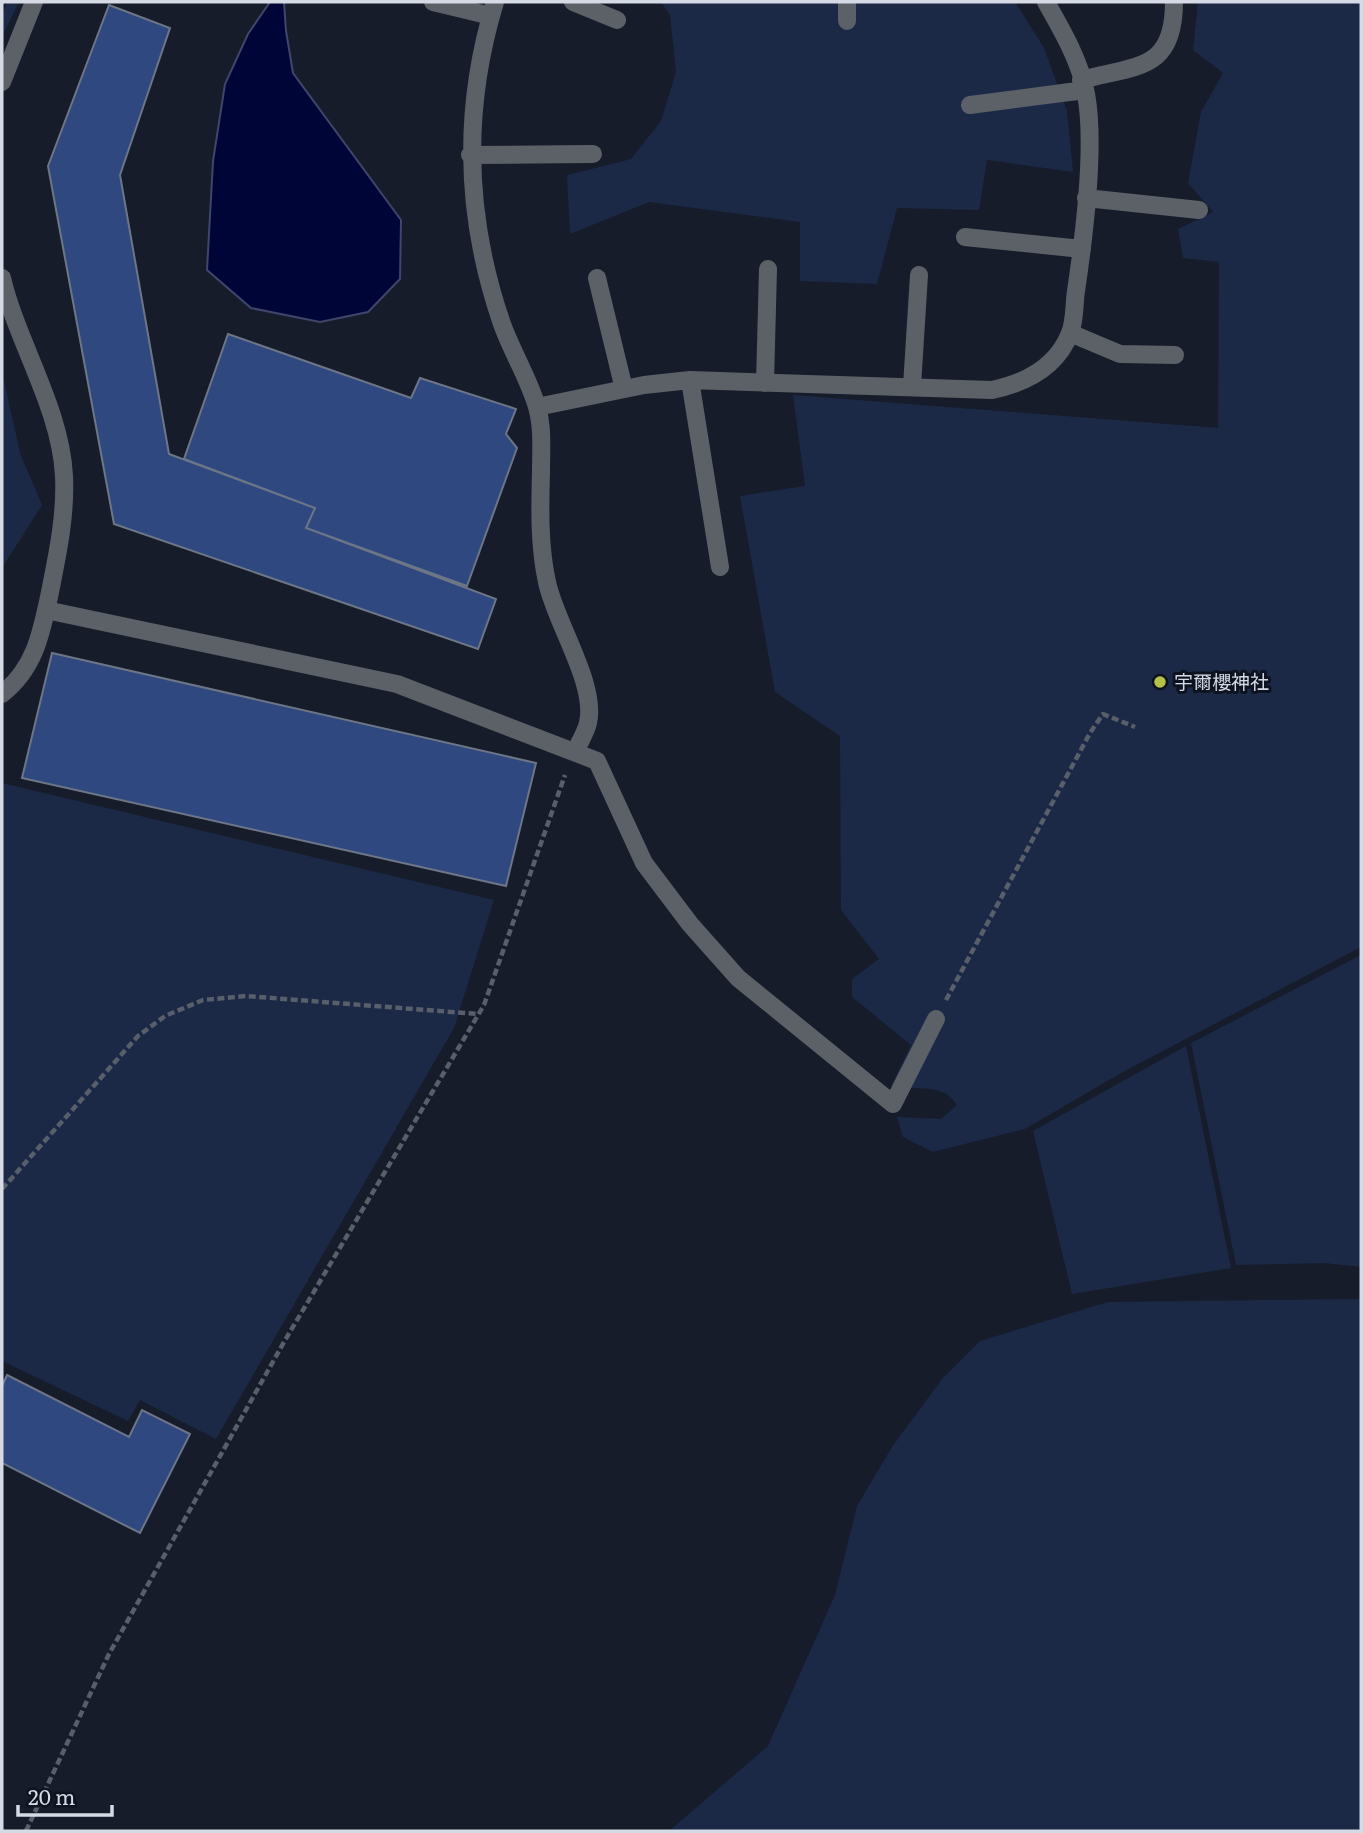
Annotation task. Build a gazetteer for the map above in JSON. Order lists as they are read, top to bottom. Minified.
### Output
{"places":["宇爾櫻神社"],"scale_bar":"20 m"}
